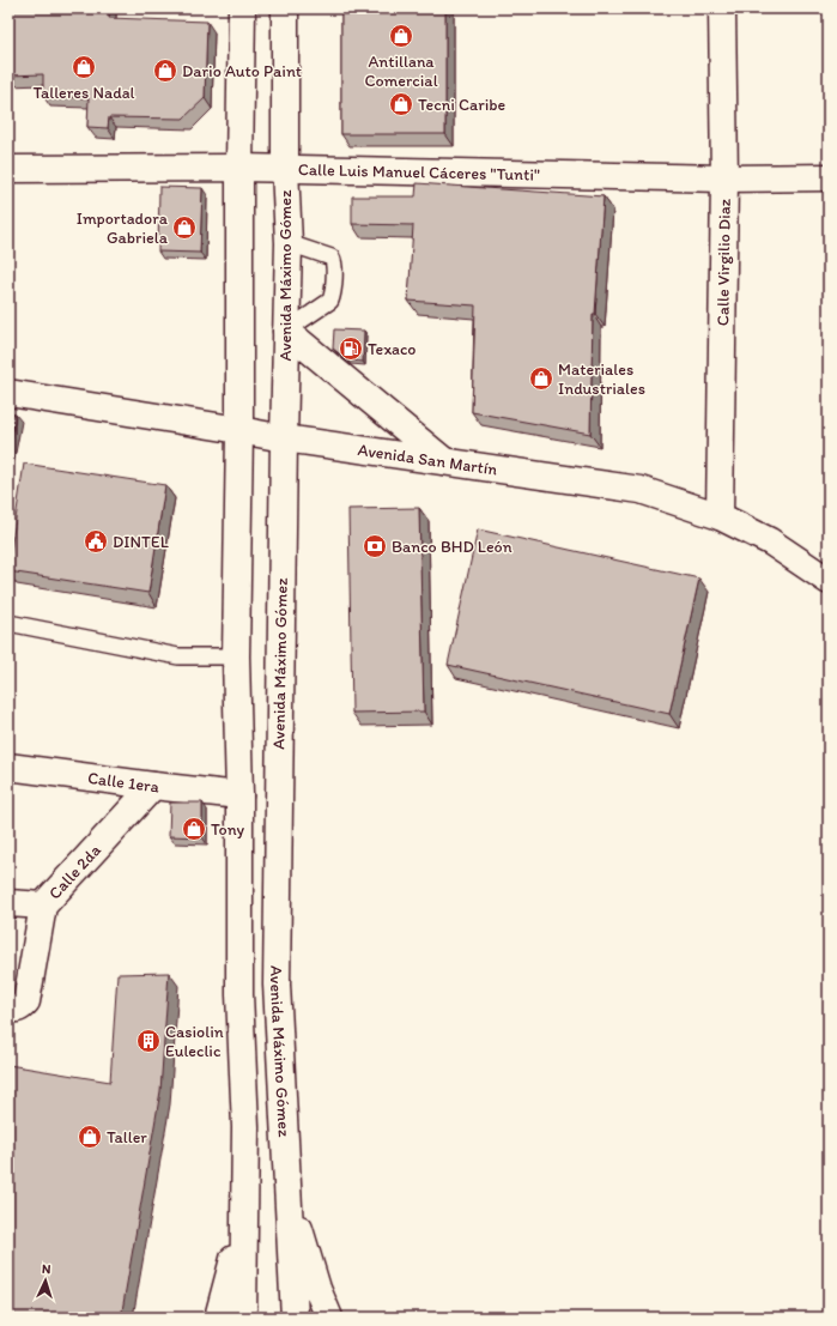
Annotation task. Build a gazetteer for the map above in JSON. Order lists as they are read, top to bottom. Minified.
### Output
{"streets":{"main road":["Calle Luis Manuel Cáceres \"Tunti\"","Calle Virgilio Diaz","Avenida Máximo Gómez","Avenida San Martín","Calle 1era","Calle 2da"]},"crossings":[["Calle Luis Manuel Cáceres \"Tunti\"","Calle Virgilio Diaz"],["Calle Luis Manuel Cáceres \"Tunti\"","Avenida Máximo Gómez"],["Calle Virgilio Diaz","Avenida San Martín"],["Avenida Máximo Gómez","Avenida San Martín"],["Calle 1era","Calle 2da"]],"places":{"shop":["Antillana Comercial","Talleres Nadal","Dario Auto Paint","Tecni Caribe","Importadora Gabriela","Materiales Industriales","Tony","Taller"],"fuel station":["Texaco"],"public building":["DINTEL"],"bank":["Banco BHD León"],"building":["Casiolin Euleclic"]},"north":"top"}
